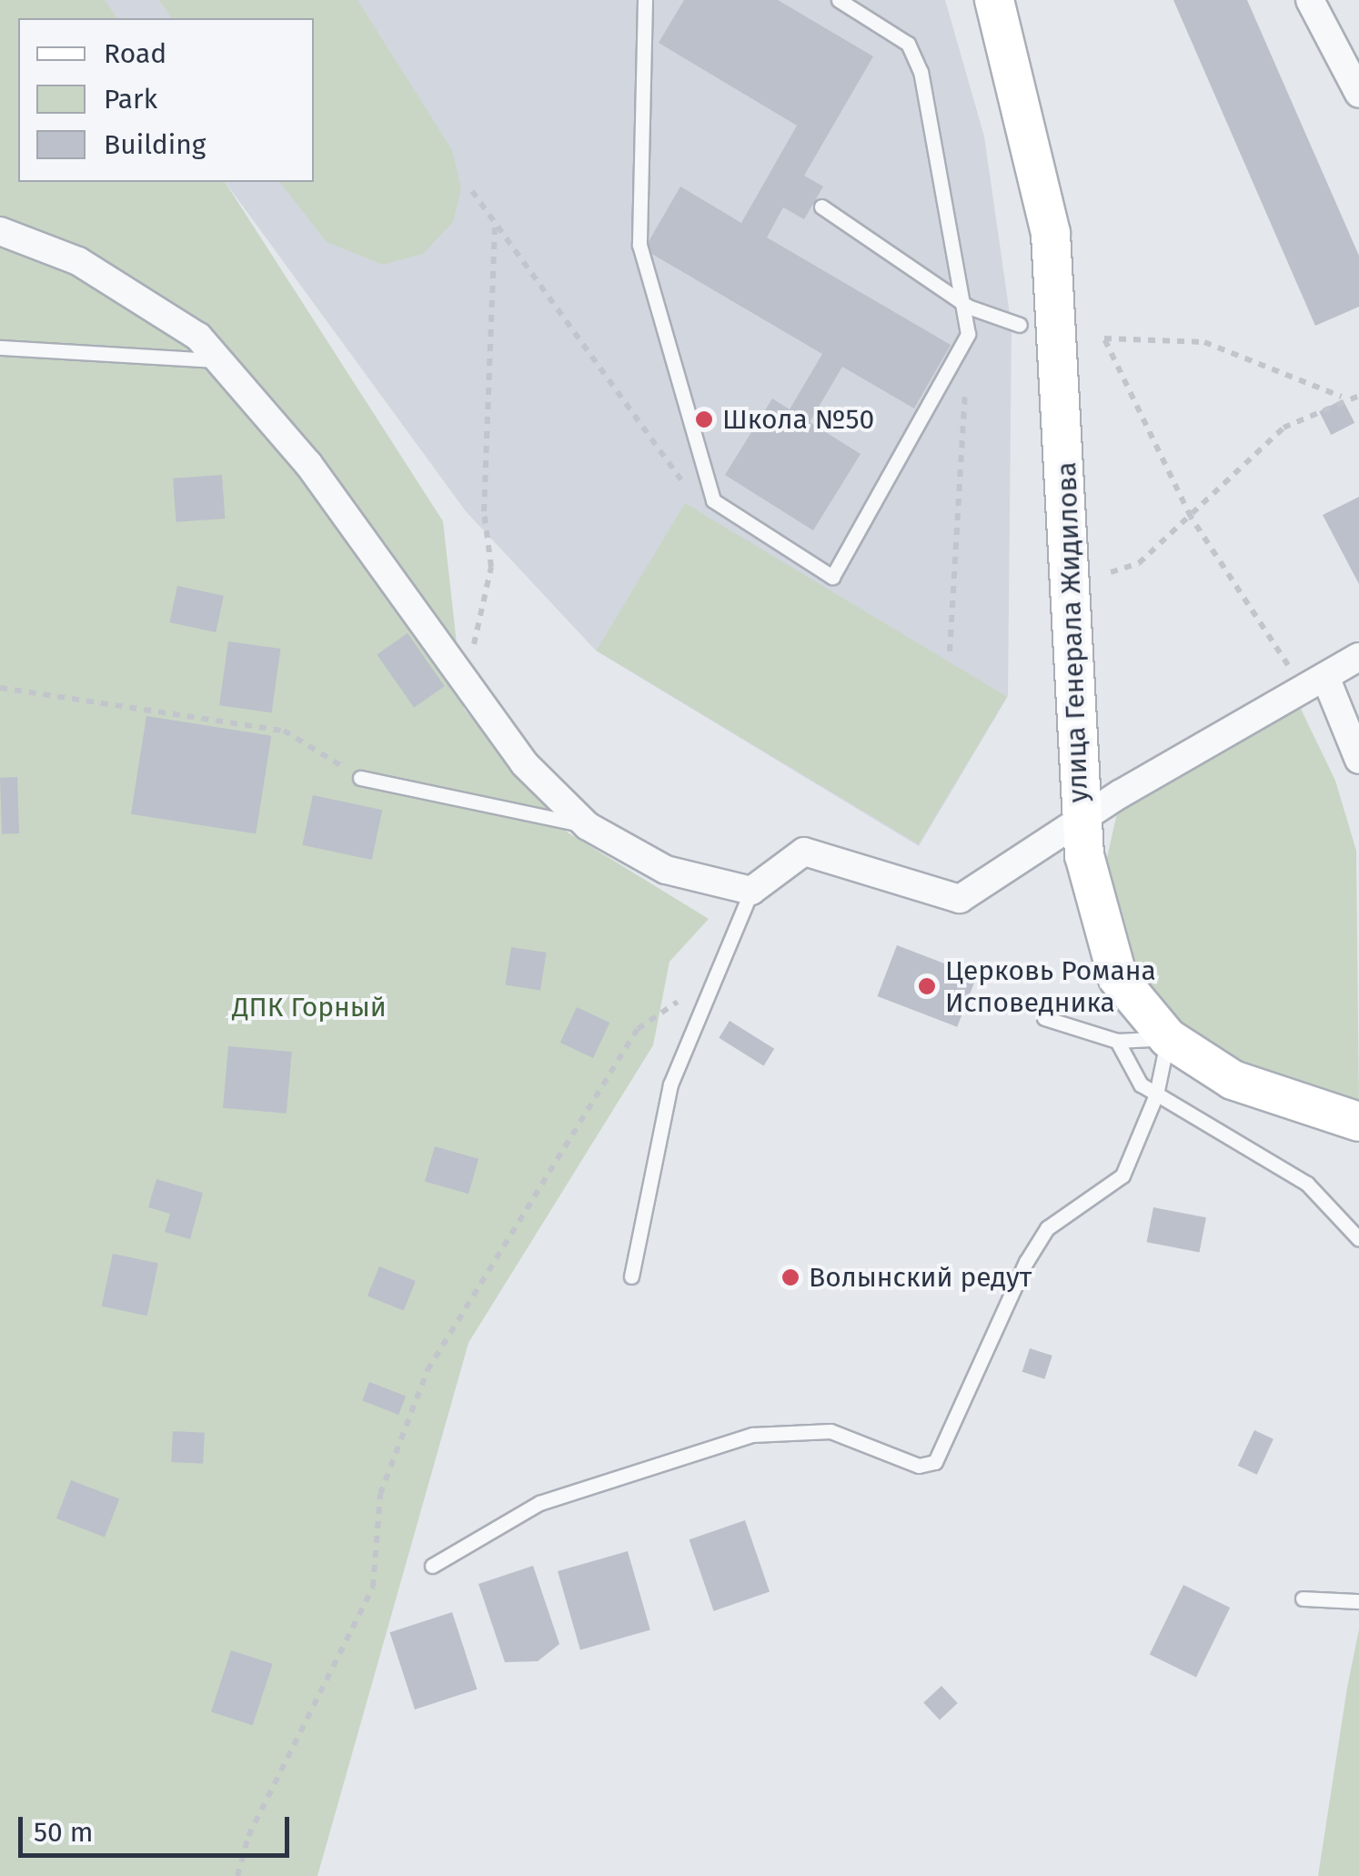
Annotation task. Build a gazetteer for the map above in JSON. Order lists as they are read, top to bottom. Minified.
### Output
{"streets":{"main road":["улица Генерала Жидилова"]},"parks":["ДПК Горный"],"places":["Школа №50","Церковь Романа Исповедника","Волынский редут"],"legend":["Road","Park","Building"],"scale_bar":"50 m"}
